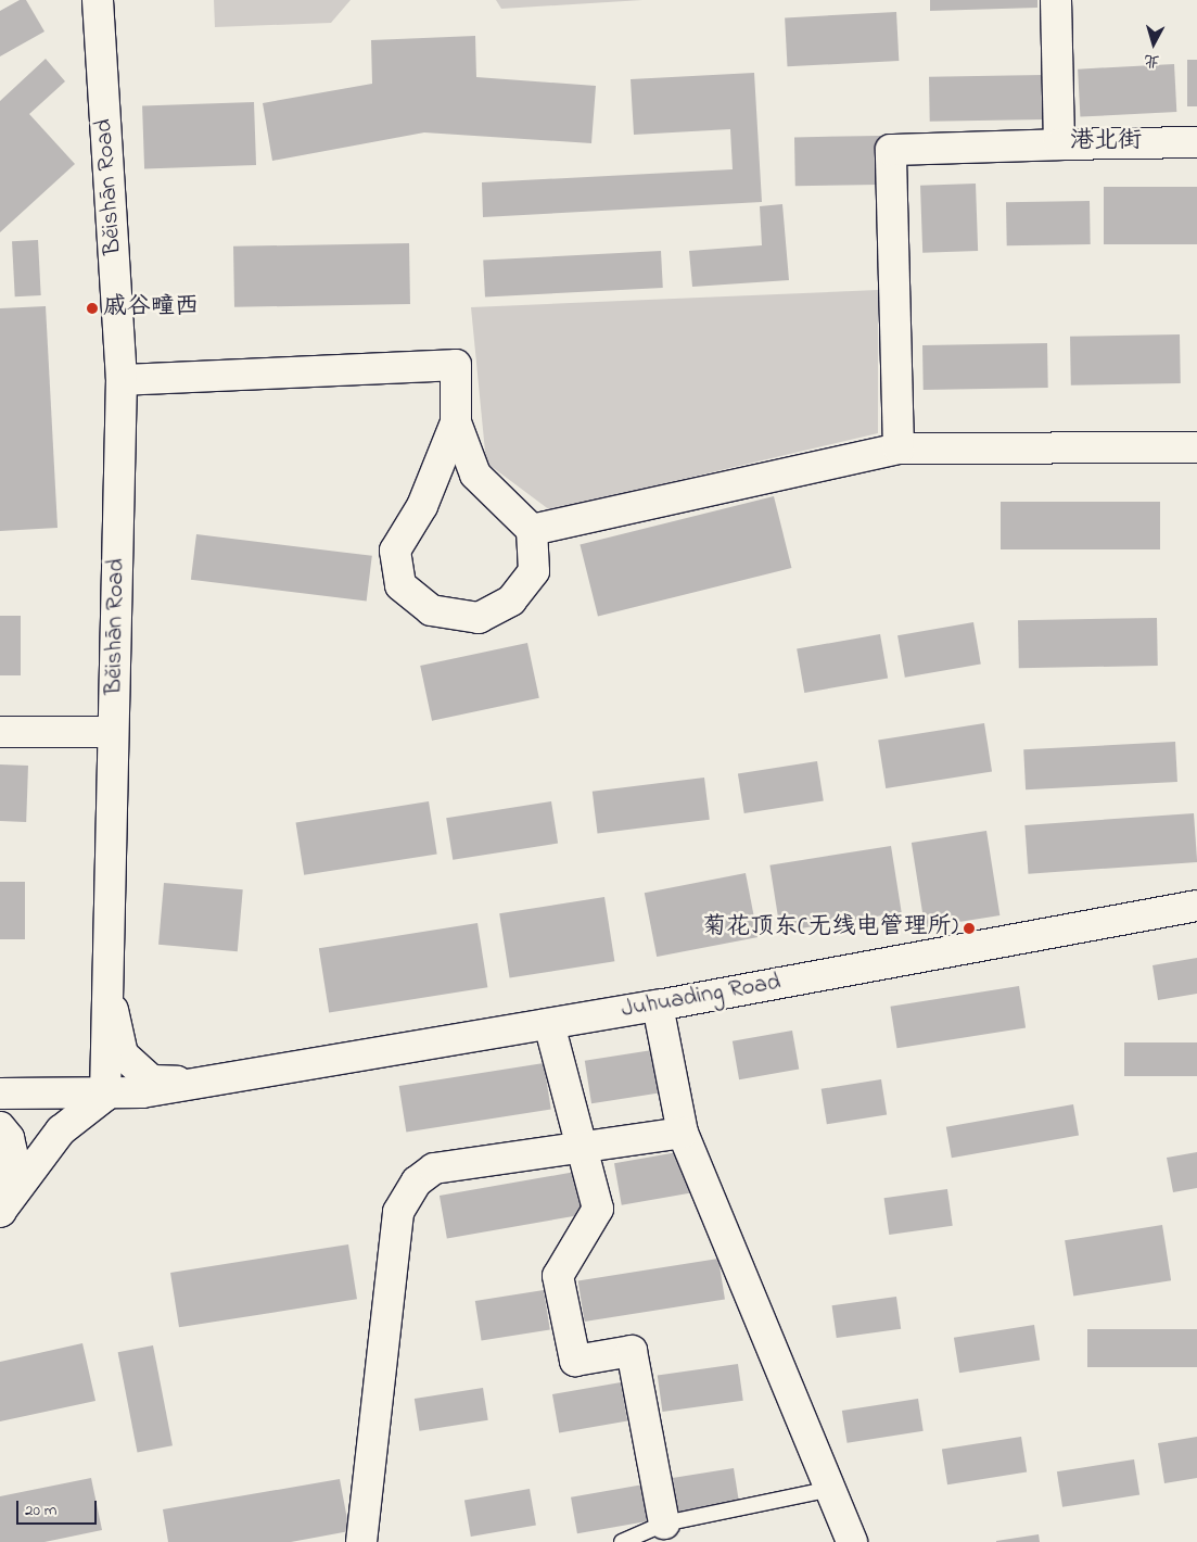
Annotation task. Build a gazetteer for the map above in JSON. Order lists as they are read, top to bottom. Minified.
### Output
{"streets":{"street":["港北街","Běishān Road","Juhuading Road"]},"places":["戚谷疃西","菊花顶东(无线电管理所)"],"scale_bar":"20 m","north":"bottom"}
